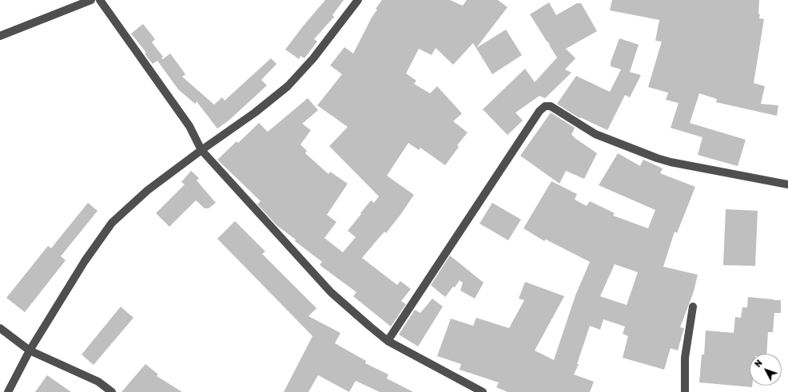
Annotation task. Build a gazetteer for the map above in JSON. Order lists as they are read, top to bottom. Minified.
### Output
{"north":"top left"}
